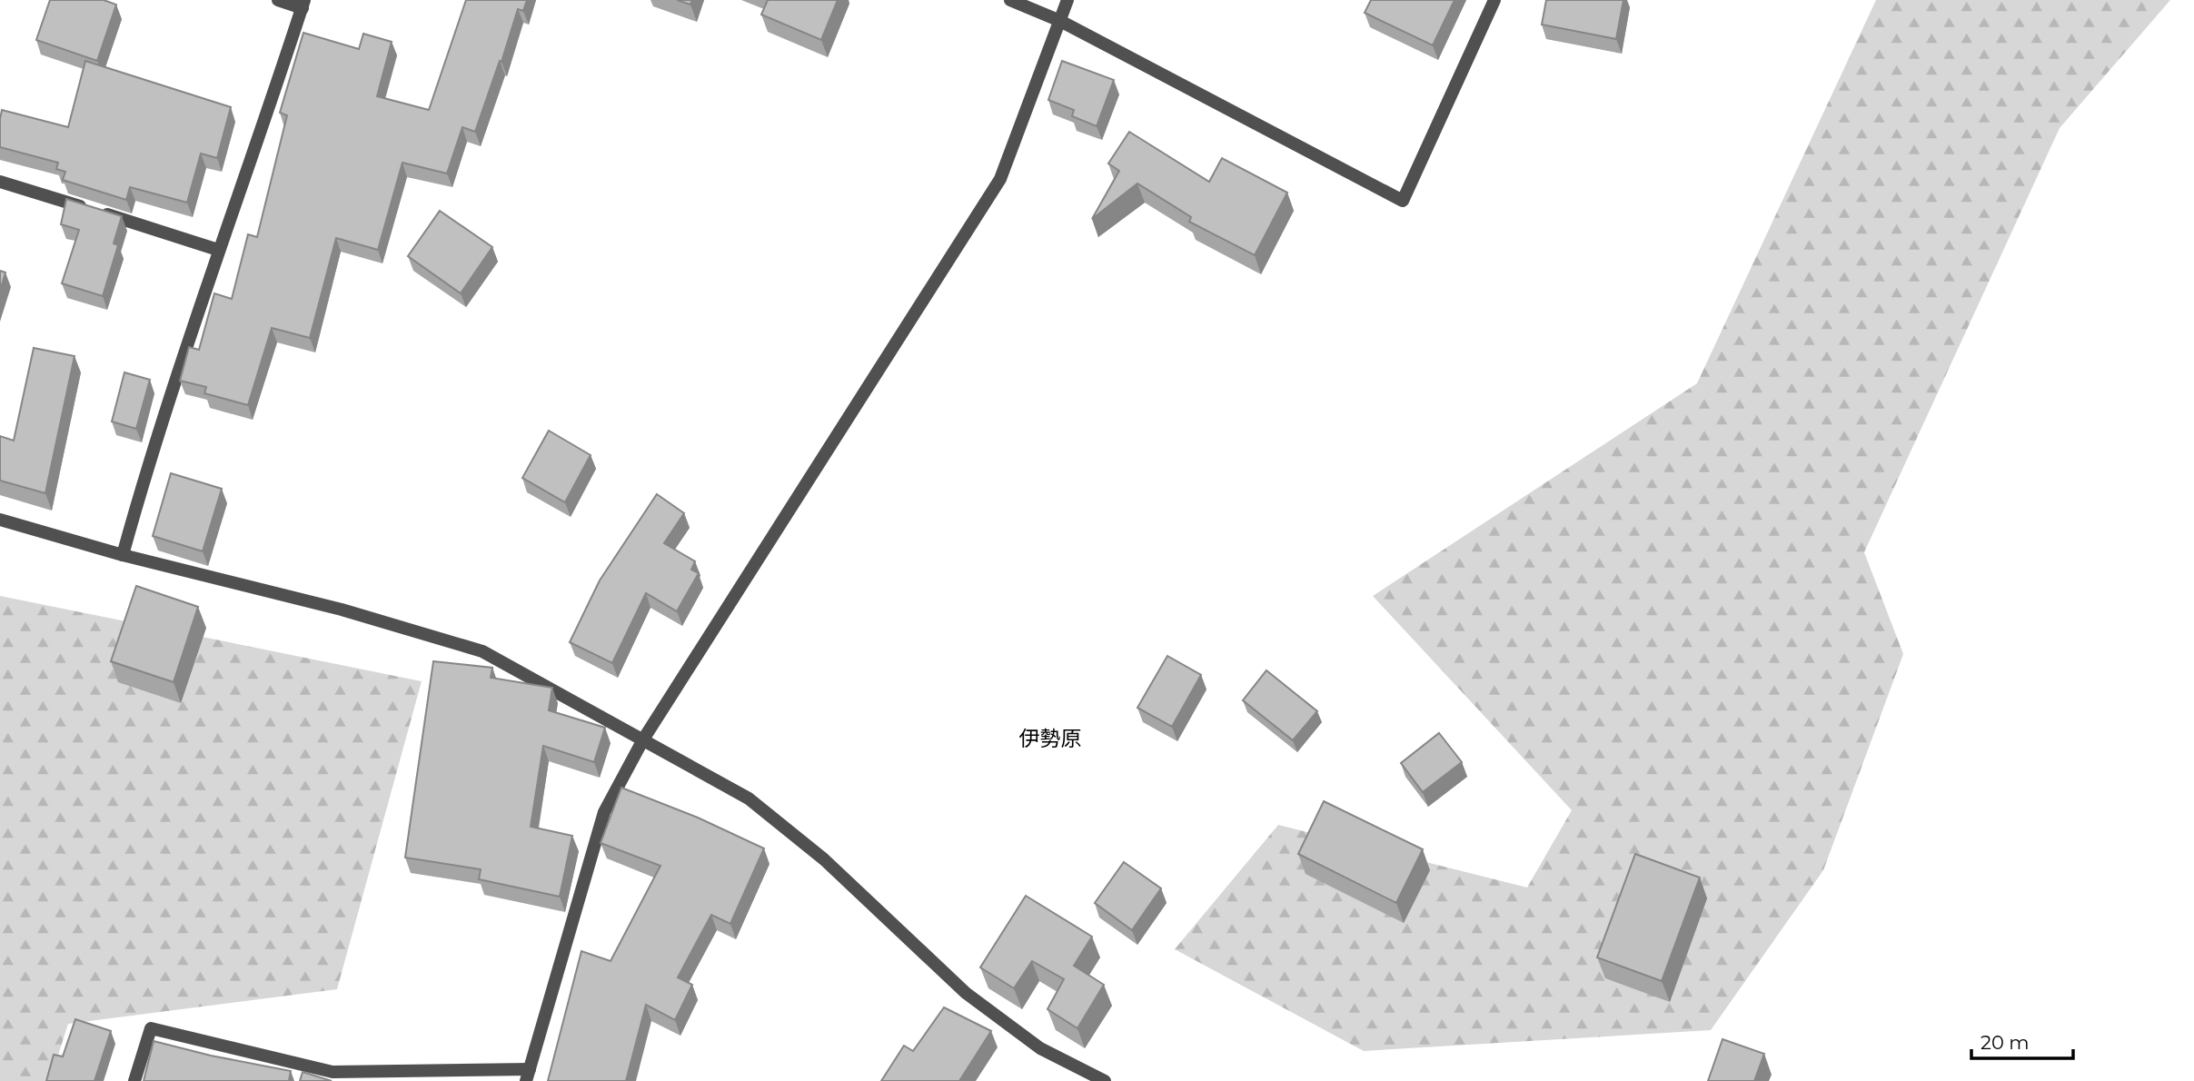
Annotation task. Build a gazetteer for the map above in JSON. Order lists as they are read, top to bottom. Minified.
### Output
{"districts":["伊勢原"],"scale_bar":"20 m"}
